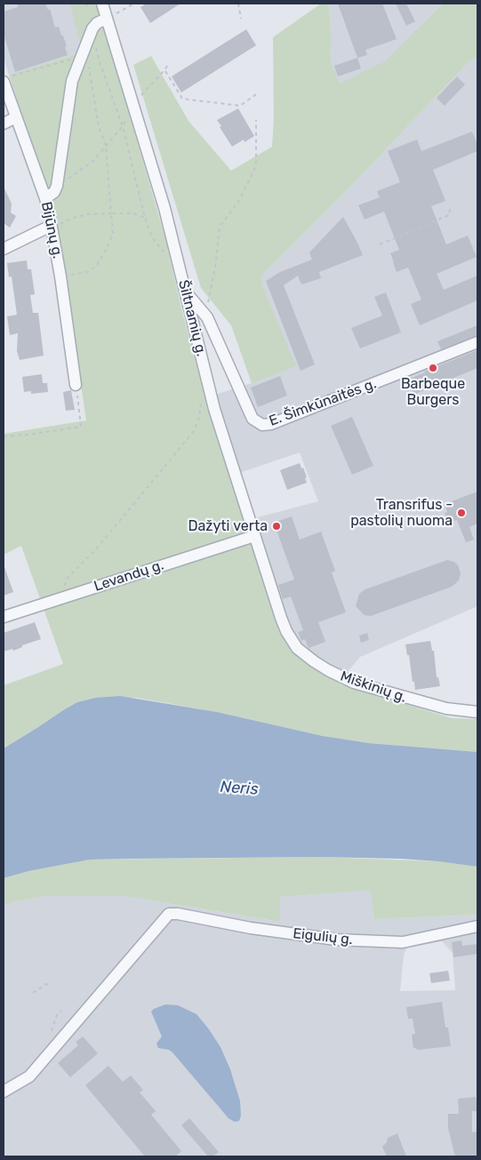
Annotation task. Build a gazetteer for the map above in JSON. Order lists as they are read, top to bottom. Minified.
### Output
{"streets":{"street":["Bijūnų g.","Šiltnamių g.","E. Šimkūnaitės g.","Levandų g.","Miškinių g.","Eigulių g."]},"crossings":[["Šiltnamių g.","Levandų g."],["Šiltnamių g.","Miškinių g."]],"water":["Neris"],"places":["Barbeque Burgers","Transrifus - pastolių nuoma","Dažyti verta"]}
